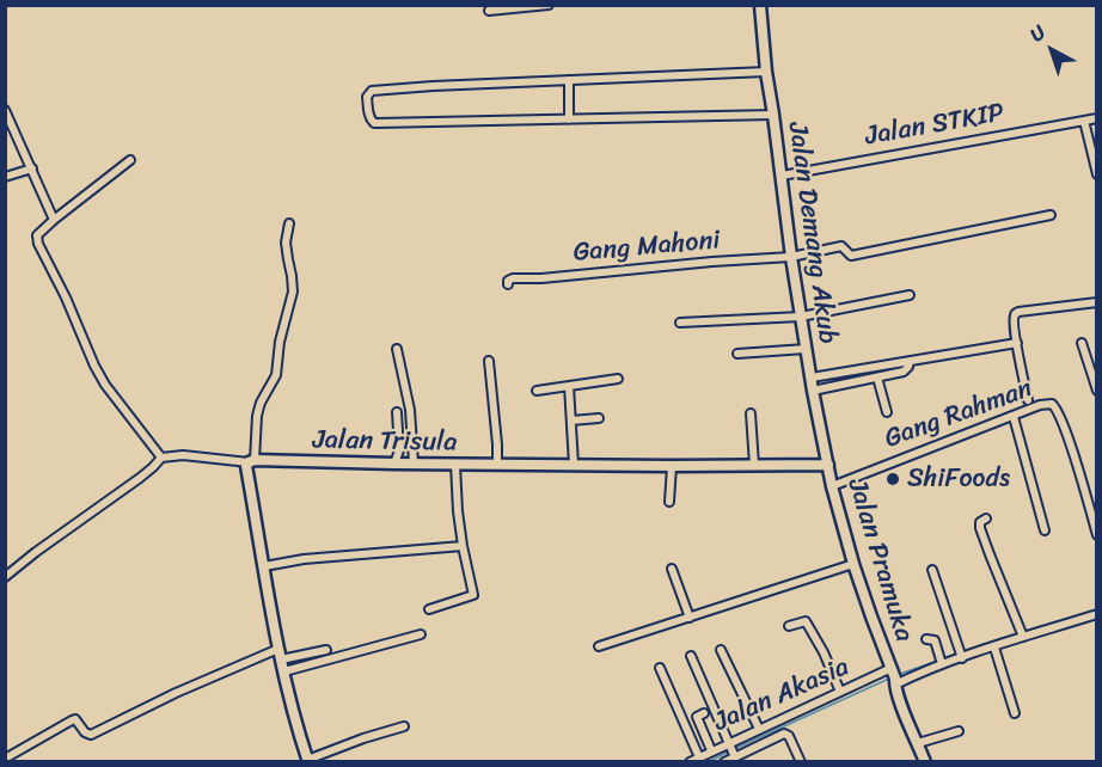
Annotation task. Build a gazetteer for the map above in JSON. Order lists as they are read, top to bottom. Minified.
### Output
{"streets":{"street":["Jalan STKIP","Jalan Demang Akub","Gang Mahoni","Gang Rahman","Jalan Trisula","Jalan Pramuka","Jalan Akasia"]},"crossings":[["Jalan STKIP","Jalan Demang Akub"],["Jalan Demang Akub","Gang Mahoni"],["Jalan Demang Akub","Jalan Trisula"],["Jalan Demang Akub","Jalan Pramuka"],["Gang Rahman","Jalan Pramuka"],["Jalan Trisula","Jalan Pramuka"],["Jalan Pramuka","Jalan Akasia"]],"places":["ShiFoods"],"north":"top left"}
